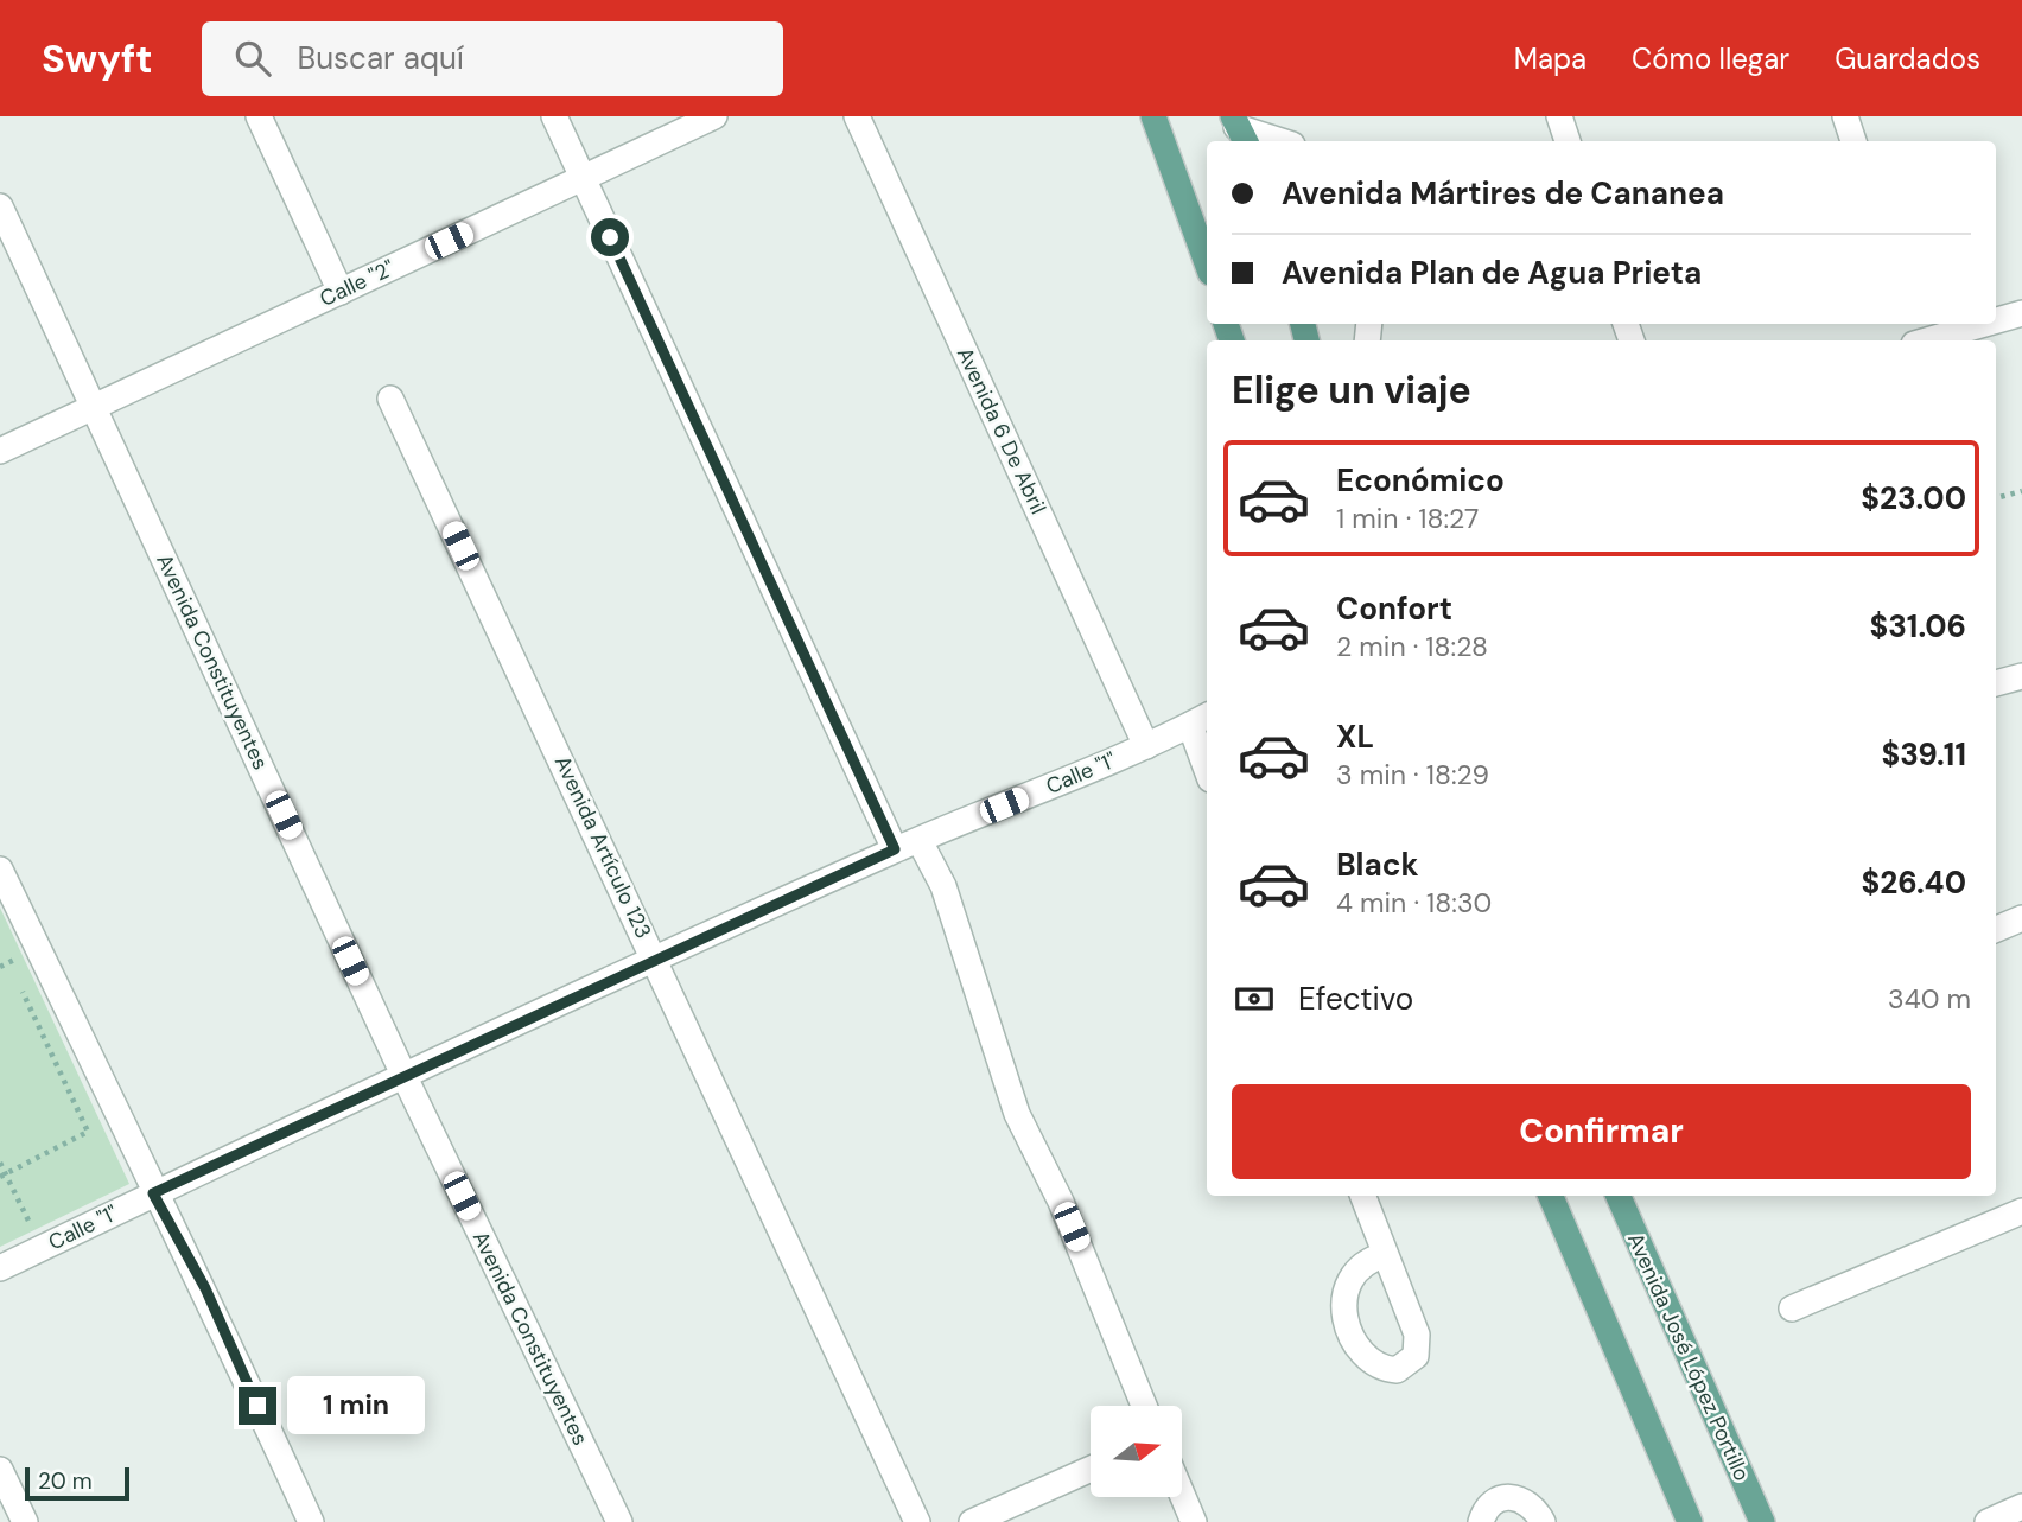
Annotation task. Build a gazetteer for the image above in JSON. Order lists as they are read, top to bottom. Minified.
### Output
{"streets":{"main road":["Avenida José López Portillo"],"street":["Calle \"2\"","Avenida 6 De Abril","Avenida Constituyentes","Calle \"1\"","Avenida Artículo 123"]},"crossings":[["Calle \"2\"","Avenida Constituyentes"],["Avenida 6 De Abril","Calle \"1\""],["Avenida Constituyentes","Calle \"1\""],["Calle \"1\"","Avenida Artículo 123"]],"scale_bar":"20 m","north":"right","page":{"header":"Swyft","search":"Buscar aquí","nav":["Mapa","Cómo llegar","Guardados"],"banner":["Avenida Mártires de Cananea","Avenida Plan de Agua Prieta"],"heading":"Elige un viaje","list":[{"name":"Económico","note":"1 min · 18:27","value":"$23.00"},{"name":"Confort","note":"2 min · 18:28","value":"$31.06"},{"name":"XL","note":"3 min · 18:29","value":"$39.11"},{"name":"Black","note":"4 min · 18:30","value":"$26.40"}],"pay":["Efectivo","340 m"],"buttons":"Confirmar","bubble":"1 min","scale":"20 m"}}
